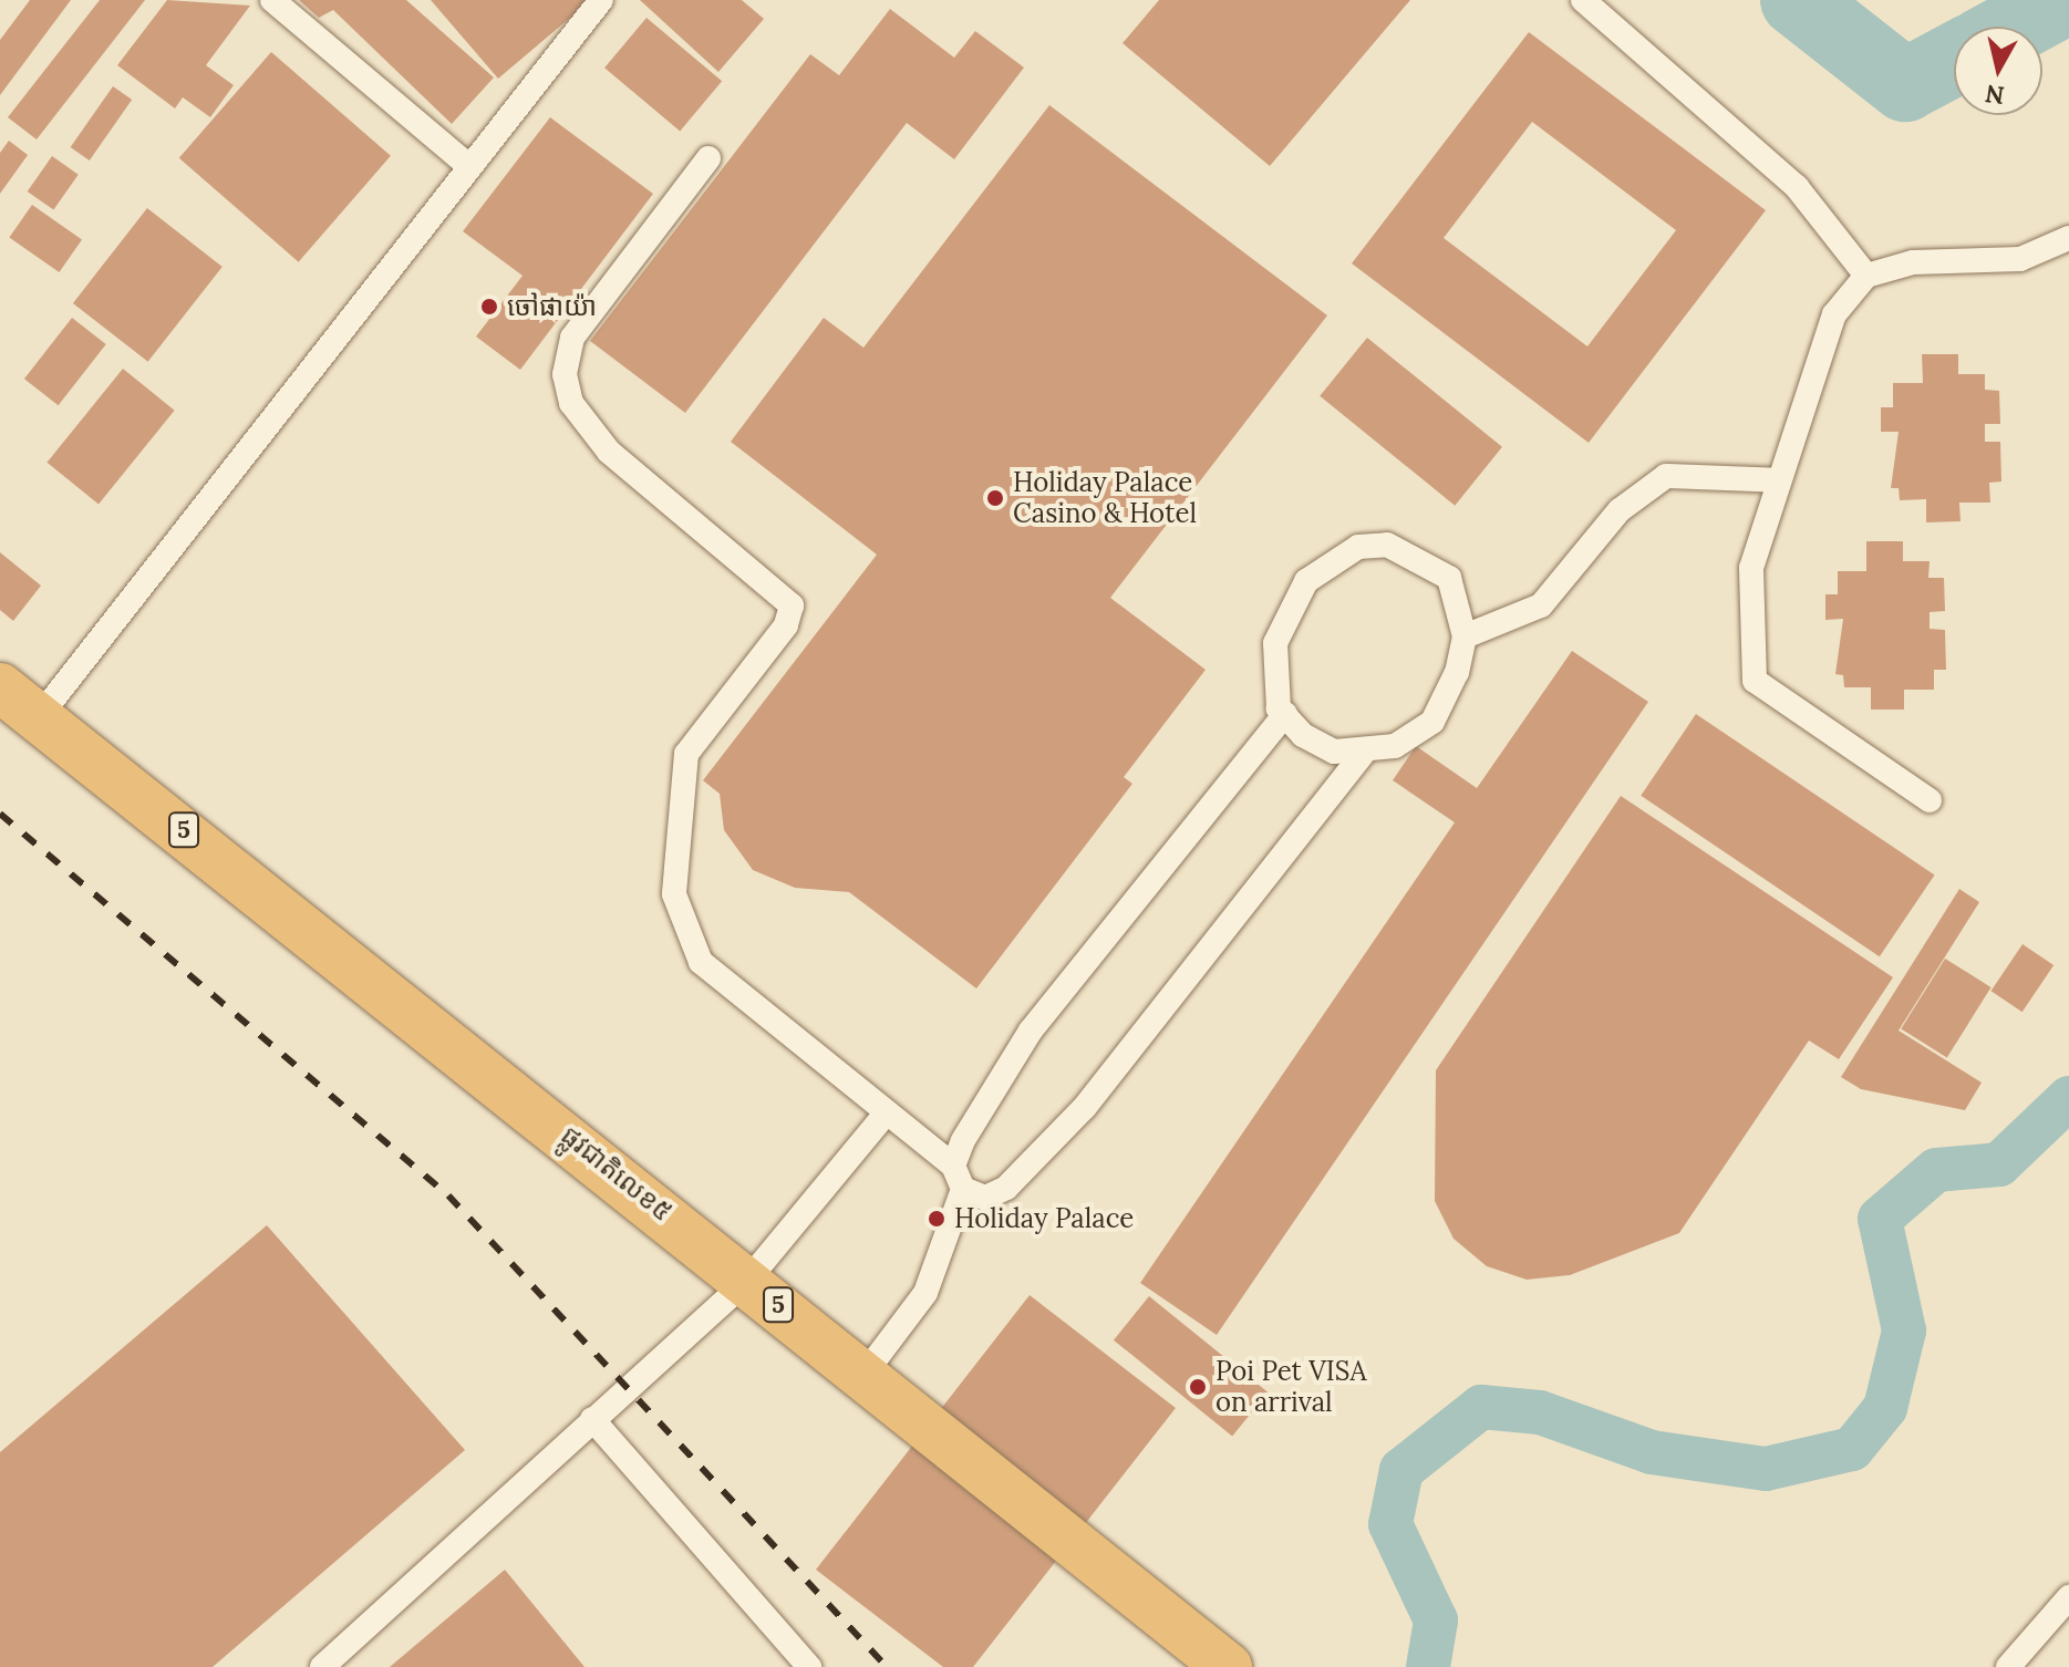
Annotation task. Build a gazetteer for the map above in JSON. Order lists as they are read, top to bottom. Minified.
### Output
{"streets":{"highway":["5","ផ្លូវជាតិលេខ៥"]},"places":["ចៅផាយ៉ា","Holiday Palace Casino & Hotel","Holiday Palace","Poi Pet VISA on arrival"],"north":"bottom"}
